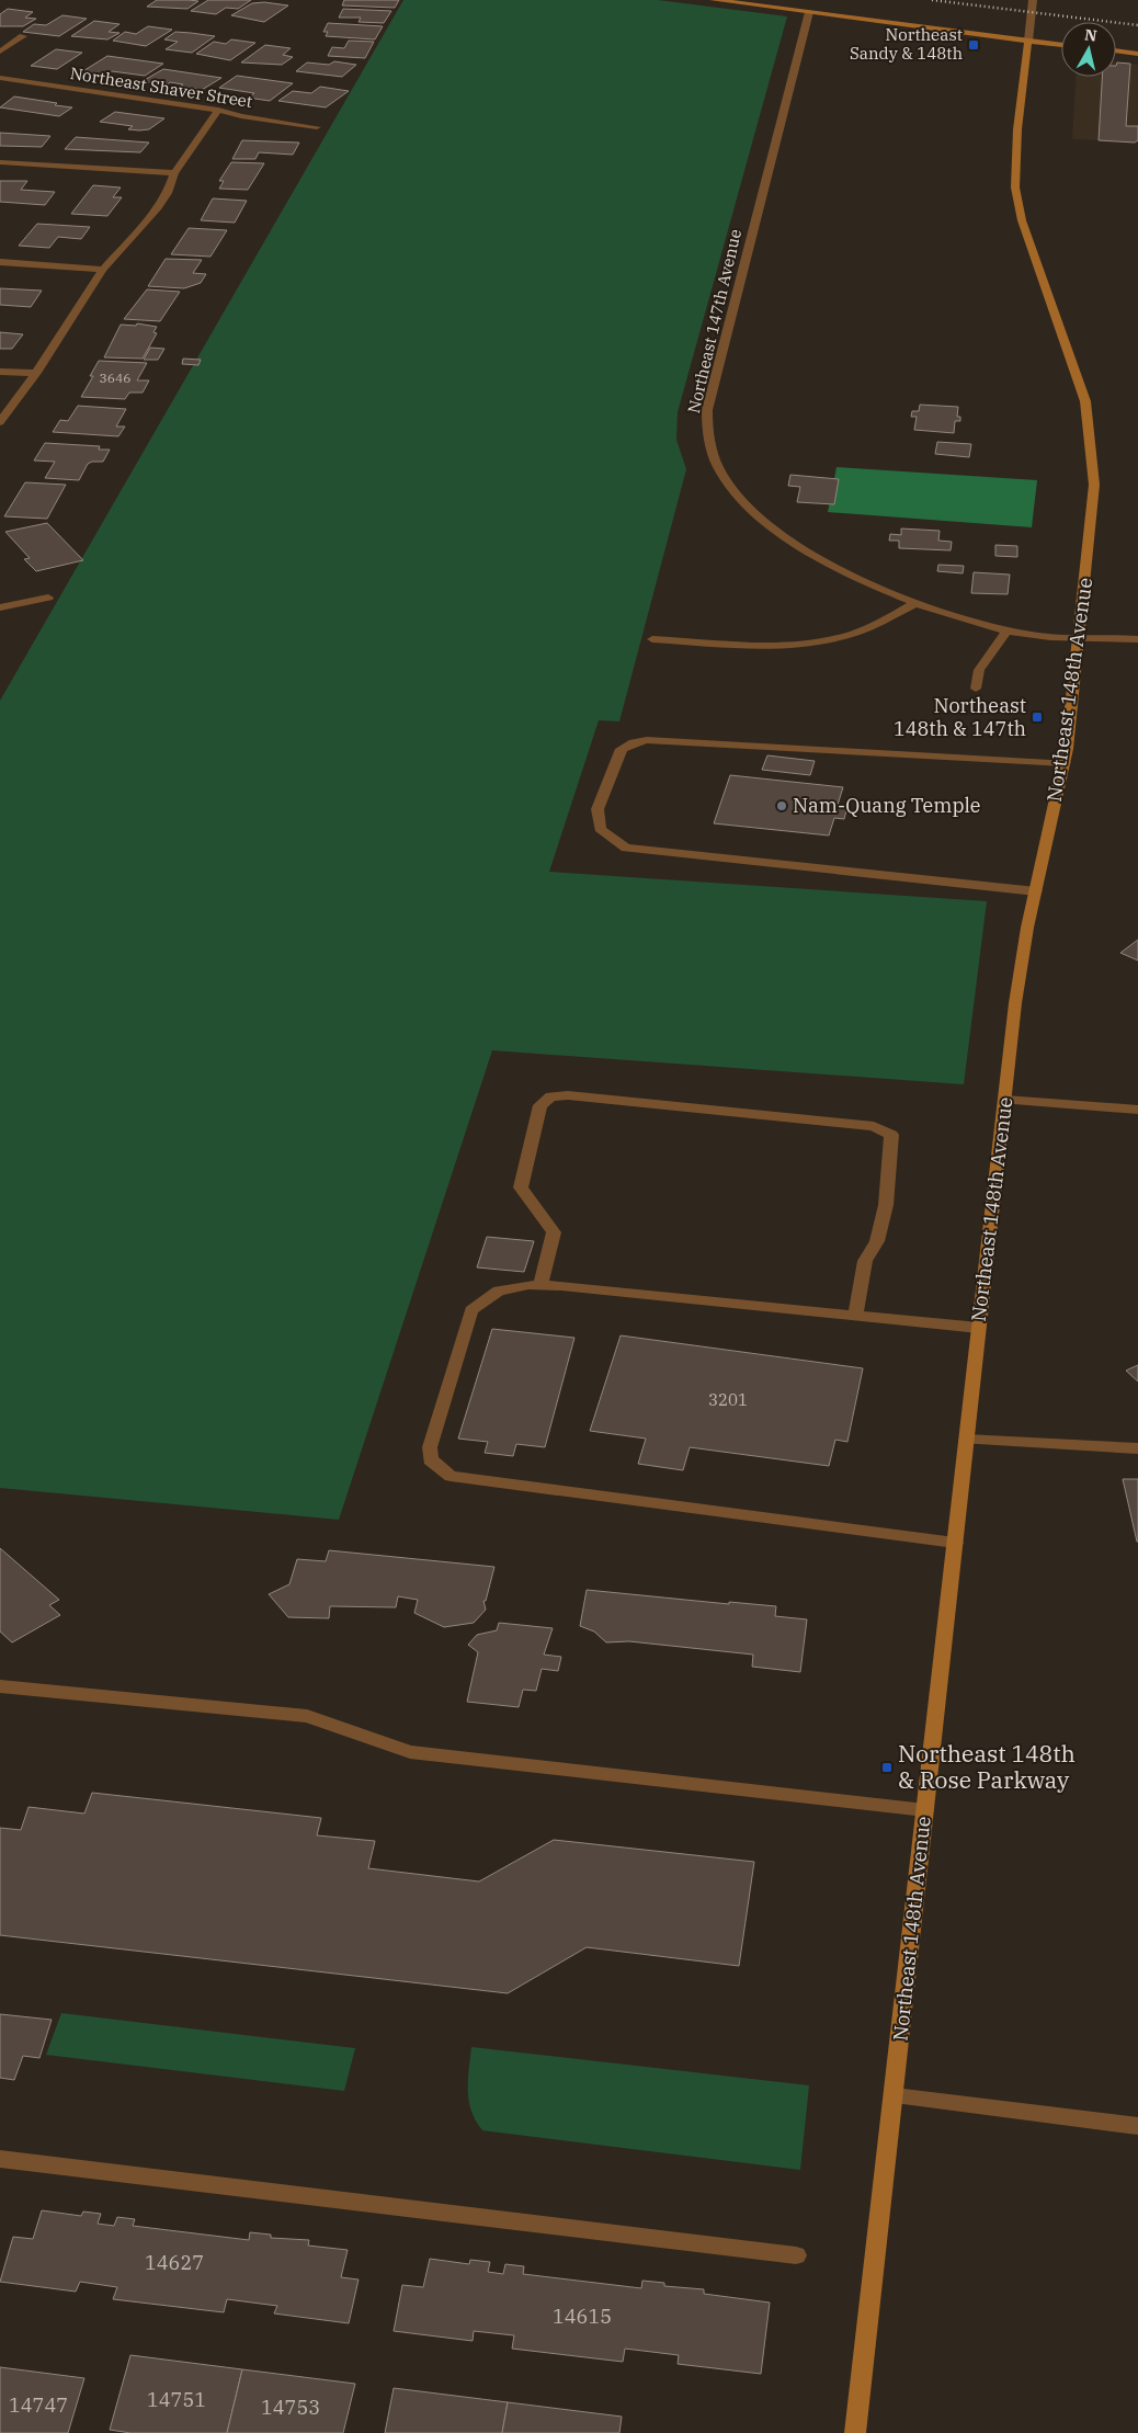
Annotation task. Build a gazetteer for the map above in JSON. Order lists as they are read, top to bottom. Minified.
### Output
{"streets":{"main road":["Northeast 148th Avenue"],"street":["Northeast Shaver Street","Northeast 147th Avenue"]},"crossings":[["Northeast 147th Avenue","Northeast 148th Avenue"]],"places":{"transit":["Northeast Sandy & 148th","Northeast 148th & 147th","Northeast 148th & Rose Parkway"],"other":["Nam-Quang Temple"]},"house_numbers":["3646","3201","14627","14615","14751","14747","14753"],"north":"top"}
